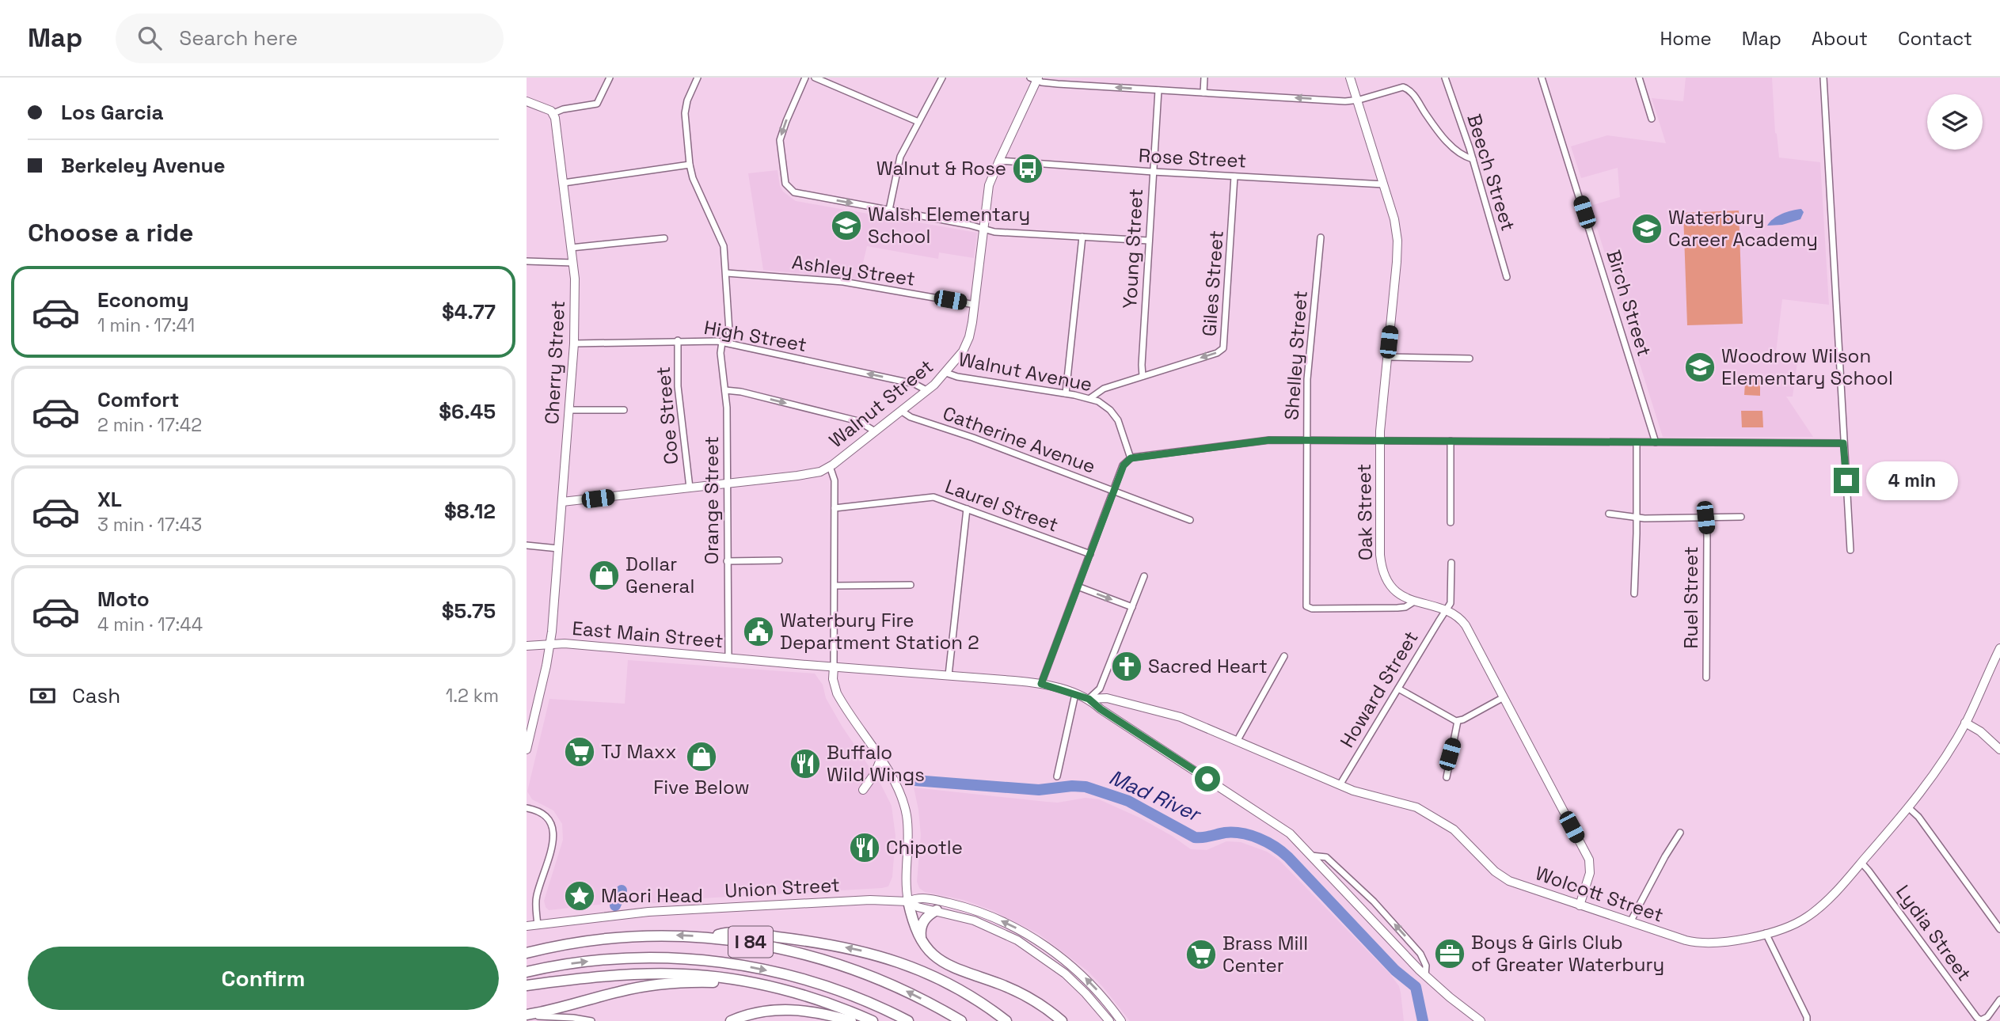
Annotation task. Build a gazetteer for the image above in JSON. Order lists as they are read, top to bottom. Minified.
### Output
{"streets":{"highway":["I 84"],"main road":["Cherry Street","Walnut Street","Oak Street","East Main Street","Union Street","Wolcott Street"],"street":["Rose Street","Beech Street","Young Street","Ashley Street","Giles Street","Birch Street","High Street","Shelley Street","Walnut Avenue","Coe Street","Catherine Avenue","Orange Street","Laurel Street","Ruel Street","Howard Street","Lydia Street"]},"crossings":[["Rose Street","Young Street"],["Rose Street","Giles Street"],["Rose Street","Walnut Street"],["Rose Street","Oak Street"],["Young Street","Giles Street"],["Ashley Street","Walnut Street"],["Giles Street","Walnut Avenue"],["High Street","Cherry Street"],["High Street","Walnut Street"],["High Street","Coe Street"],["High Street","Orange Street"],["Shelley Street","Oak Street"],["Cherry Street","Walnut Street"],["Cherry Street","East Main Street"],["Walnut Avenue","Walnut Street"],["Walnut Street","Coe Street"],["Walnut Street","Catherine Avenue"],["Walnut Street","Orange Street"],["Orange Street","East Main Street"],["Oak Street","Howard Street"],["Oak Street","Wolcott Street"],["East Main Street","Wolcott Street"],["Howard Street","Wolcott Street"],["Wolcott Street","Lydia Street"]],"one_way":["Giles Street"],"water":["Mad River"],"places":{"bus stop":["Walnut & Rose"],"school or university":["Walsh Elementary School","Waterbury Career Academy","Woodrow Wilson Elementary School"],"shop":["Dollar General","Five Below"],"public building":["Waterbury Fire Department Station 2"],"church":["Sacred Heart"],"supermarket":["TJ Maxx","Brass Mill Center"],"restaurant":["Buffalo Wild Wings","Chipotle"],"place":["Maori Head"],"office":["Boys & Girls Club of Greater Waterbury"]},"page":{"header":"Map","search":"Search here","nav":["Home","Map","About","Contact"],"banner":["Los Garcia","Berkeley Avenue"],"heading":"Choose a ride","list":[{"name":"Economy","note":"1 min · 17:41","value":"$4.77"},{"name":"Comfort","note":"2 min · 17:42","value":"$6.45"},{"name":"XL","note":"3 min · 17:43","value":"$8.12"},{"name":"Moto","note":"4 min · 17:44","value":"$5.75"}],"bubble":"4 min","pay":["Cash","1.2 km"],"buttons":"Confirm"}}
